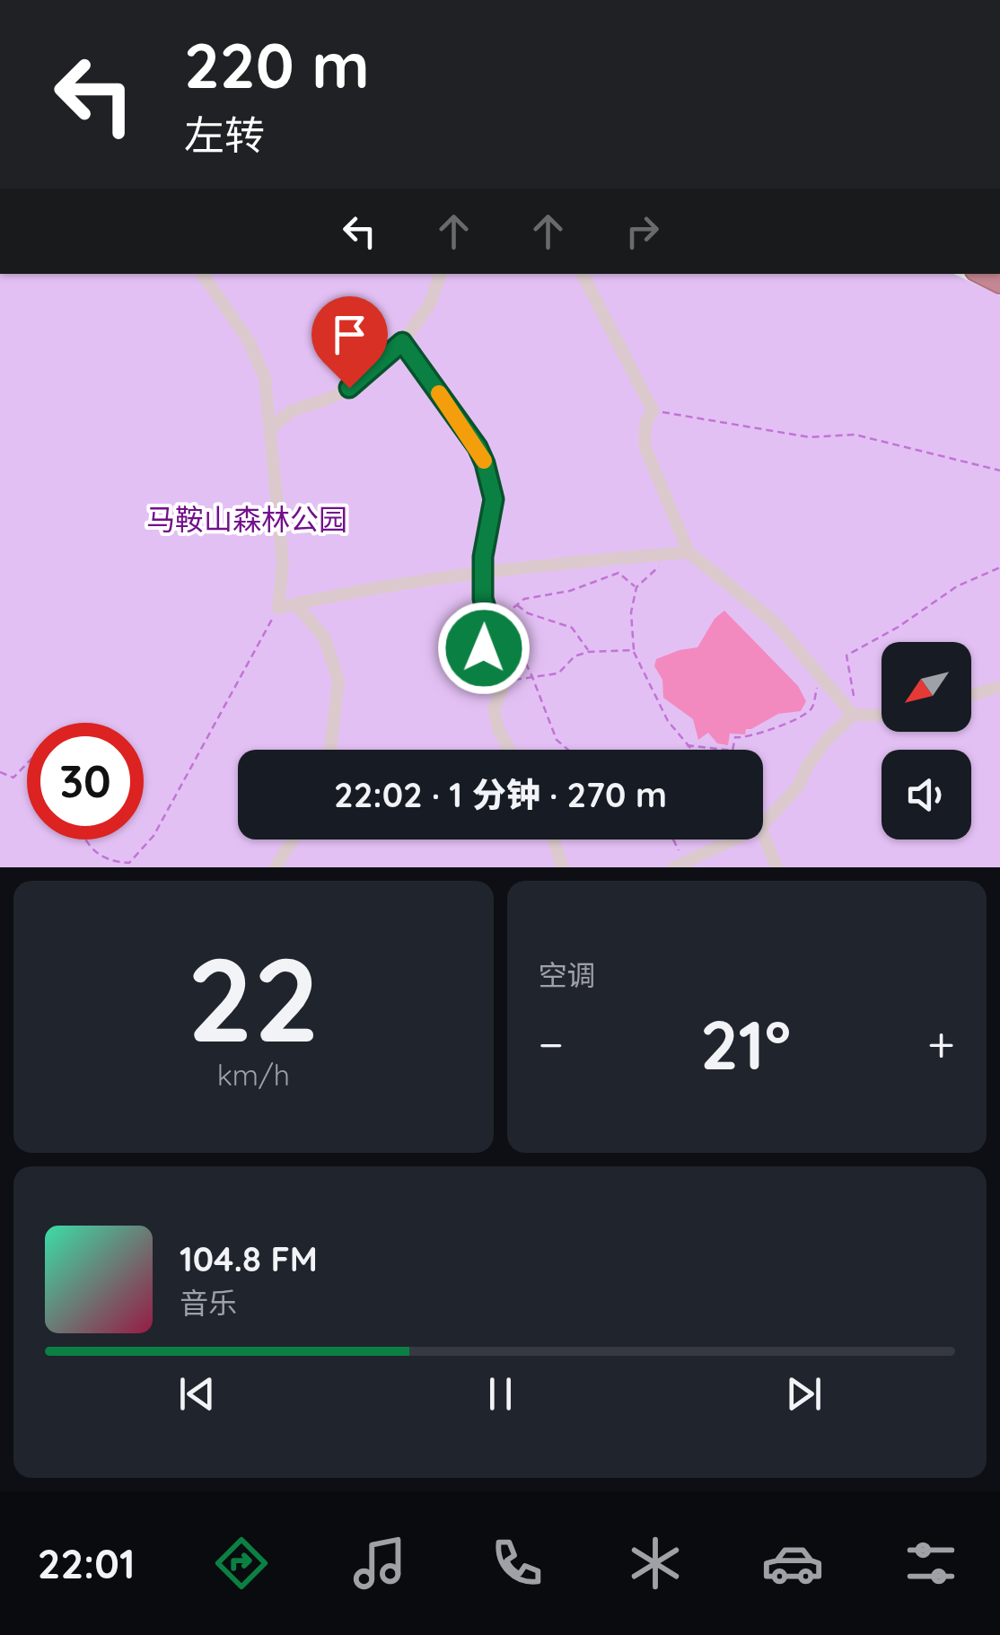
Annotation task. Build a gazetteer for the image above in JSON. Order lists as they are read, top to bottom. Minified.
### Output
{"parks":["马鞍山森林公园"],"north":"bottom left","page":{"turn":["220 m","左转"],"limit":"30","trip":"22:02 · 1 分钟 · 270 m","tile":[["22","km/h"],"空调"],"heat":["−","21°","+"],"song":["104.8 FM","音乐"],"tabs":"22:01"}}
